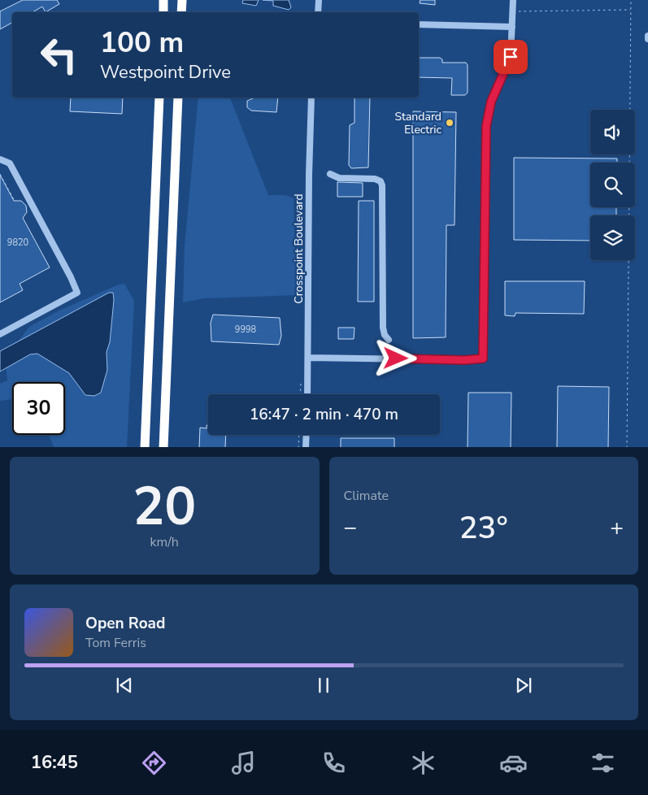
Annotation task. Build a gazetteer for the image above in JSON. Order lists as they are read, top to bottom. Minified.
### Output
{"streets":{"street":["Crosspoint Boulevard"]},"places":["Standard Electric"],"house_numbers":["9820","9998"],"page":{"turn":["100 m","Westpoint Drive"],"limit":"30","trip":"16:47 · 2 min · 470 m","tile":[["20","km/h"],"Climate"],"heat":["−","23°","+"],"song":["Open Road","Tom Ferris"],"tabs":"16:45"}}
